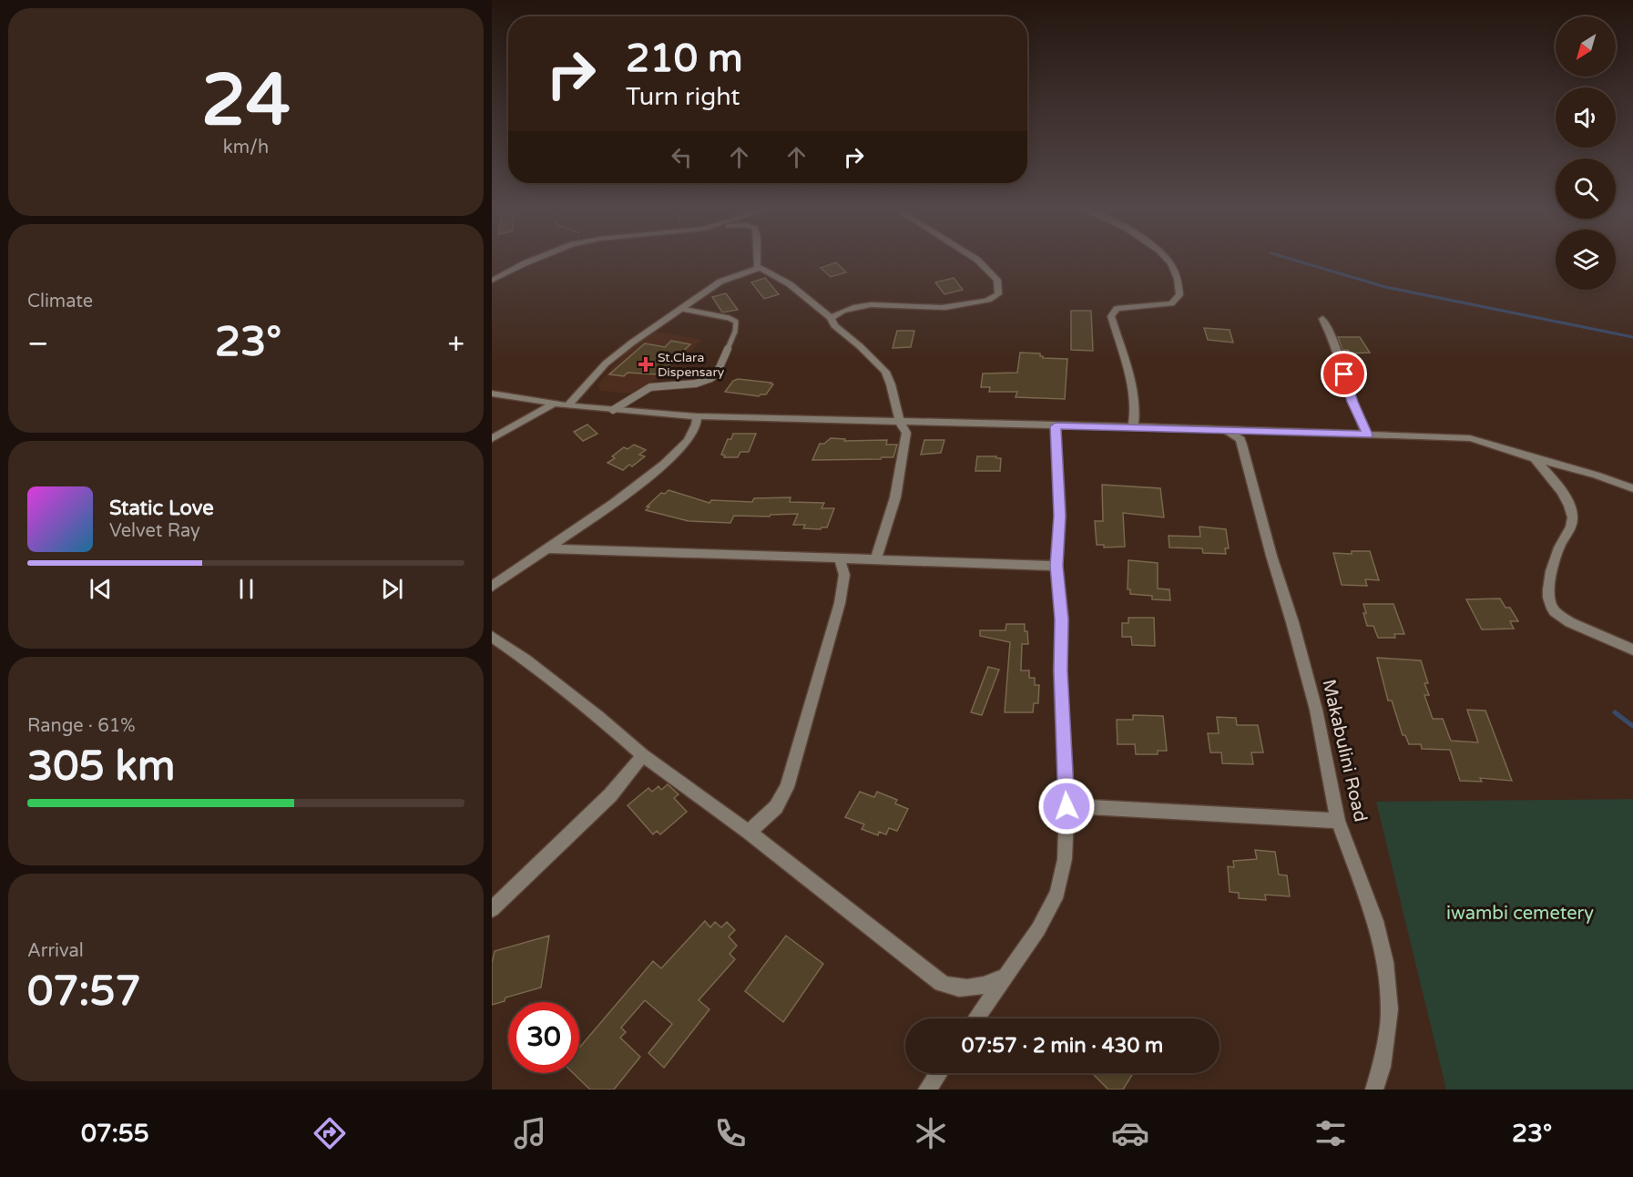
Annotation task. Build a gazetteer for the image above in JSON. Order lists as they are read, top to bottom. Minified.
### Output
{"streets":{"street":["Makabulini Road"]},"parks":["iwambi cemetery"],"places":{"health":["St.Clara Dispensary"]},"north":"bottom left","page":{"tile":[["24","km/h"],"Climate",["Range · 61%","305 km"],["Arrival","07:57"]],"turn":["210 m","Turn right"],"heat":["−","23°","+"],"song":["Static Love","Velvet Ray"],"limit":"30","trip":"07:57 · 2 min · 430 m","tabs":["07:55","23°"]}}
